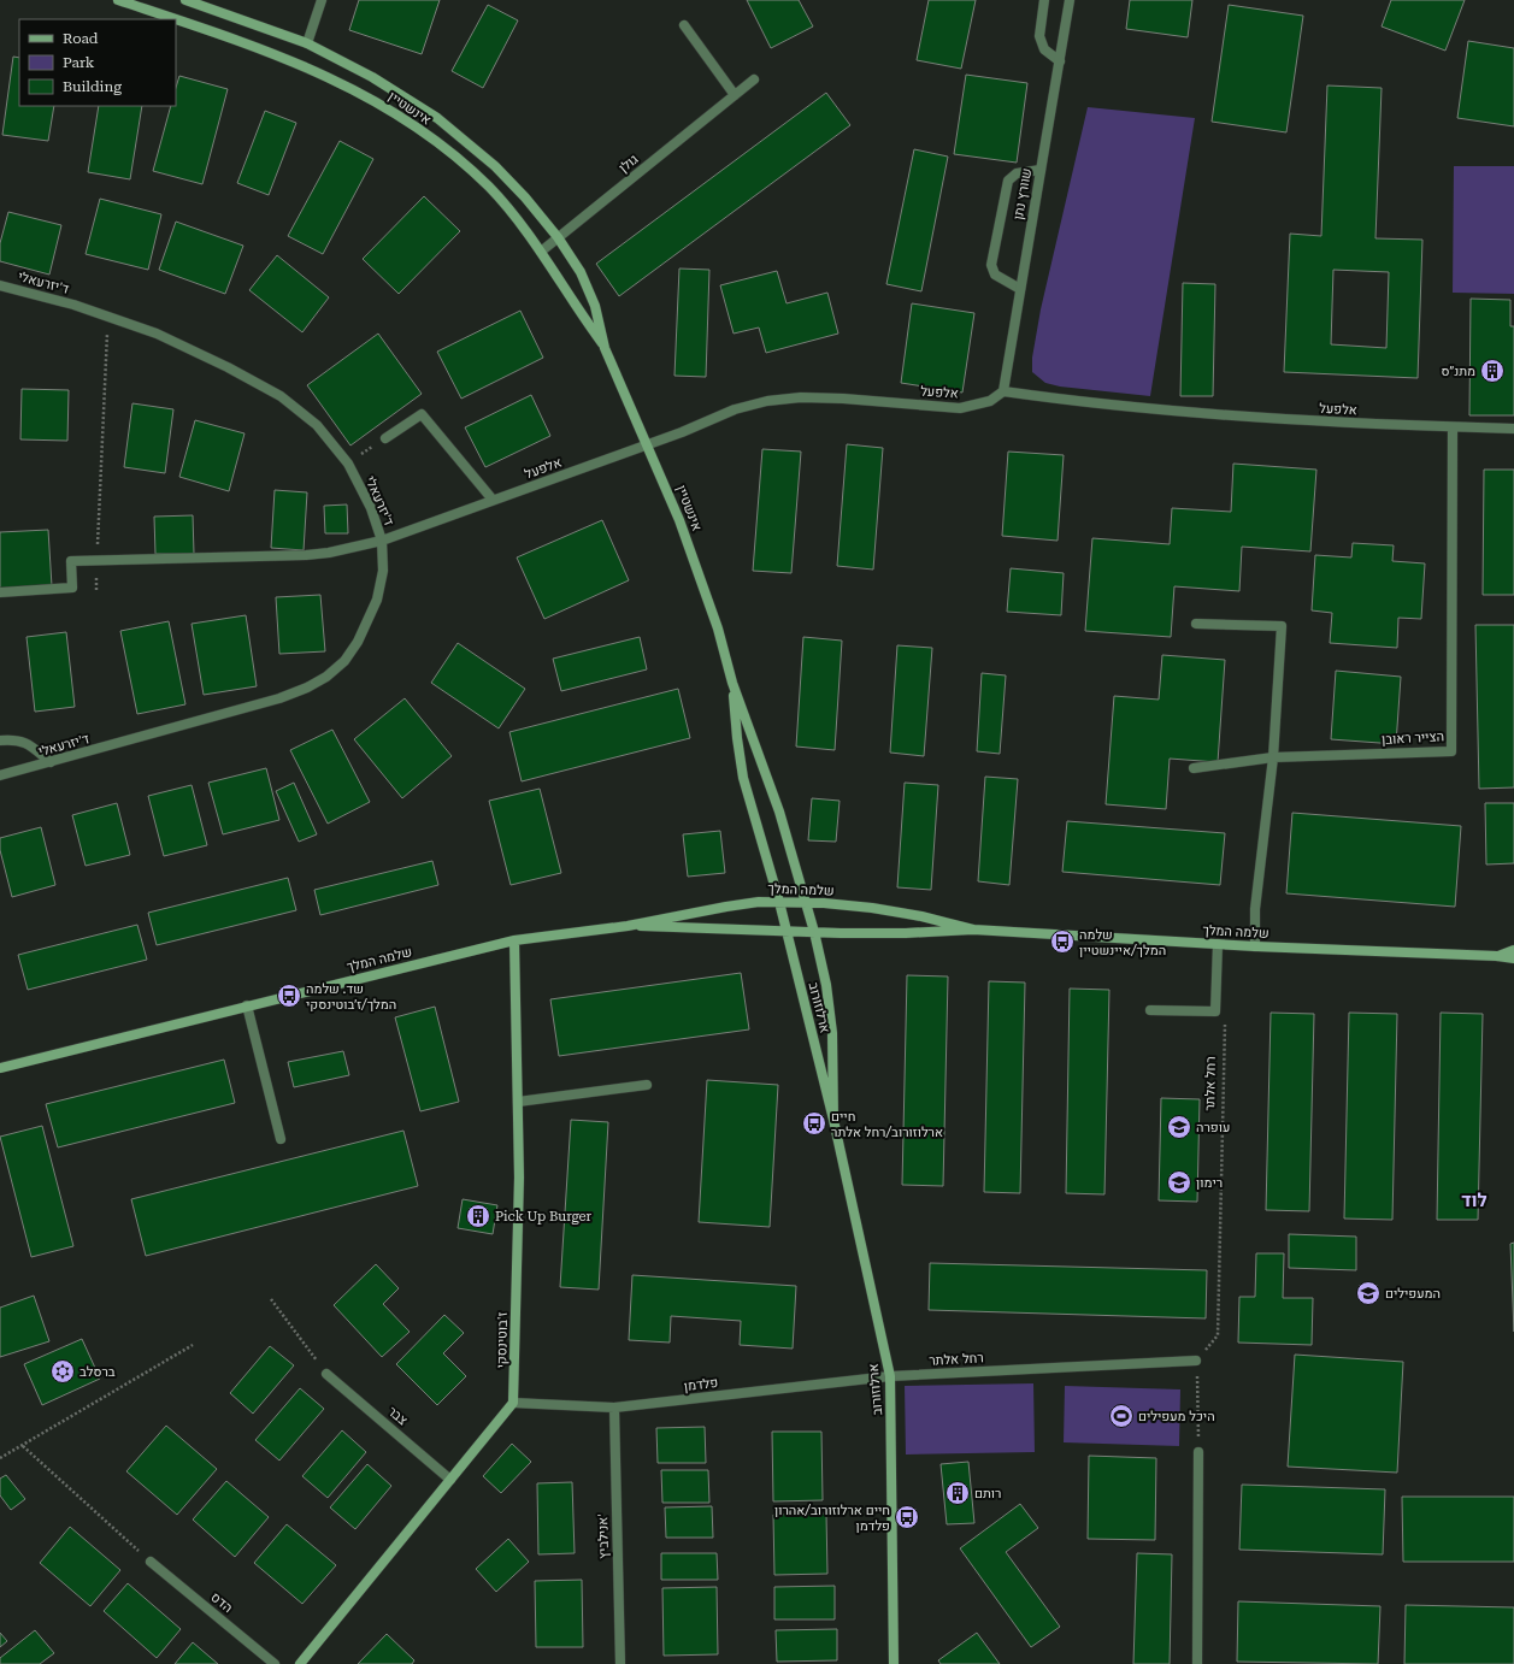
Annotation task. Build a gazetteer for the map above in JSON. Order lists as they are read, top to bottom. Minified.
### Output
{"streets":{"street":["אינשטיין","גולן","שוורץ נתן","ד'יזרעאלי","אלפעל","הצייר ראובן","שלמה המלך","ארלוזורוב","רחל אלתר","ז'בוטינסקי","פלדמן","צבר","אנילביץ'","הדס"]},"crossings":[["אינשטיין","גולן"],["אינשטיין","אלפעל"],["אינשטיין","שלמה המלך"],["אינשטיין","ארלוזורוב"],["שוורץ נתן","אלפעל"],["ד'יזרעאלי","אלפעל"],["אלפעל","הצייר ראובן"],["שלמה המלך","ארלוזורוב"],["שלמה המלך","ז'בוטינסקי"],["ארלוזורוב","רחל אלתר"],["ארלוזורוב","פלדמן"],["רחל אלתר","פלדמן"],["ז'בוטינסקי","פלדמן"],["פלדמן","אנילביץ'"]],"districts":["לוד"],"places":{"building":["מתנ״ס","Pick Up Burger","רותם"],"bus stop":["שלמה המלך/איינשטיין","שד. שלמה המלך/ז׳בוטינסקי","חיים ארלוזורוב/רחל אלתר","חיים ארלוזורוב/אהרון פלדמן"],"school or university":["עופרה","רימון","המעפילים"],"synagogue":["ברסלב"],"sports":["היכל מעפילים"]},"legend":["Road","Park","Building"]}
